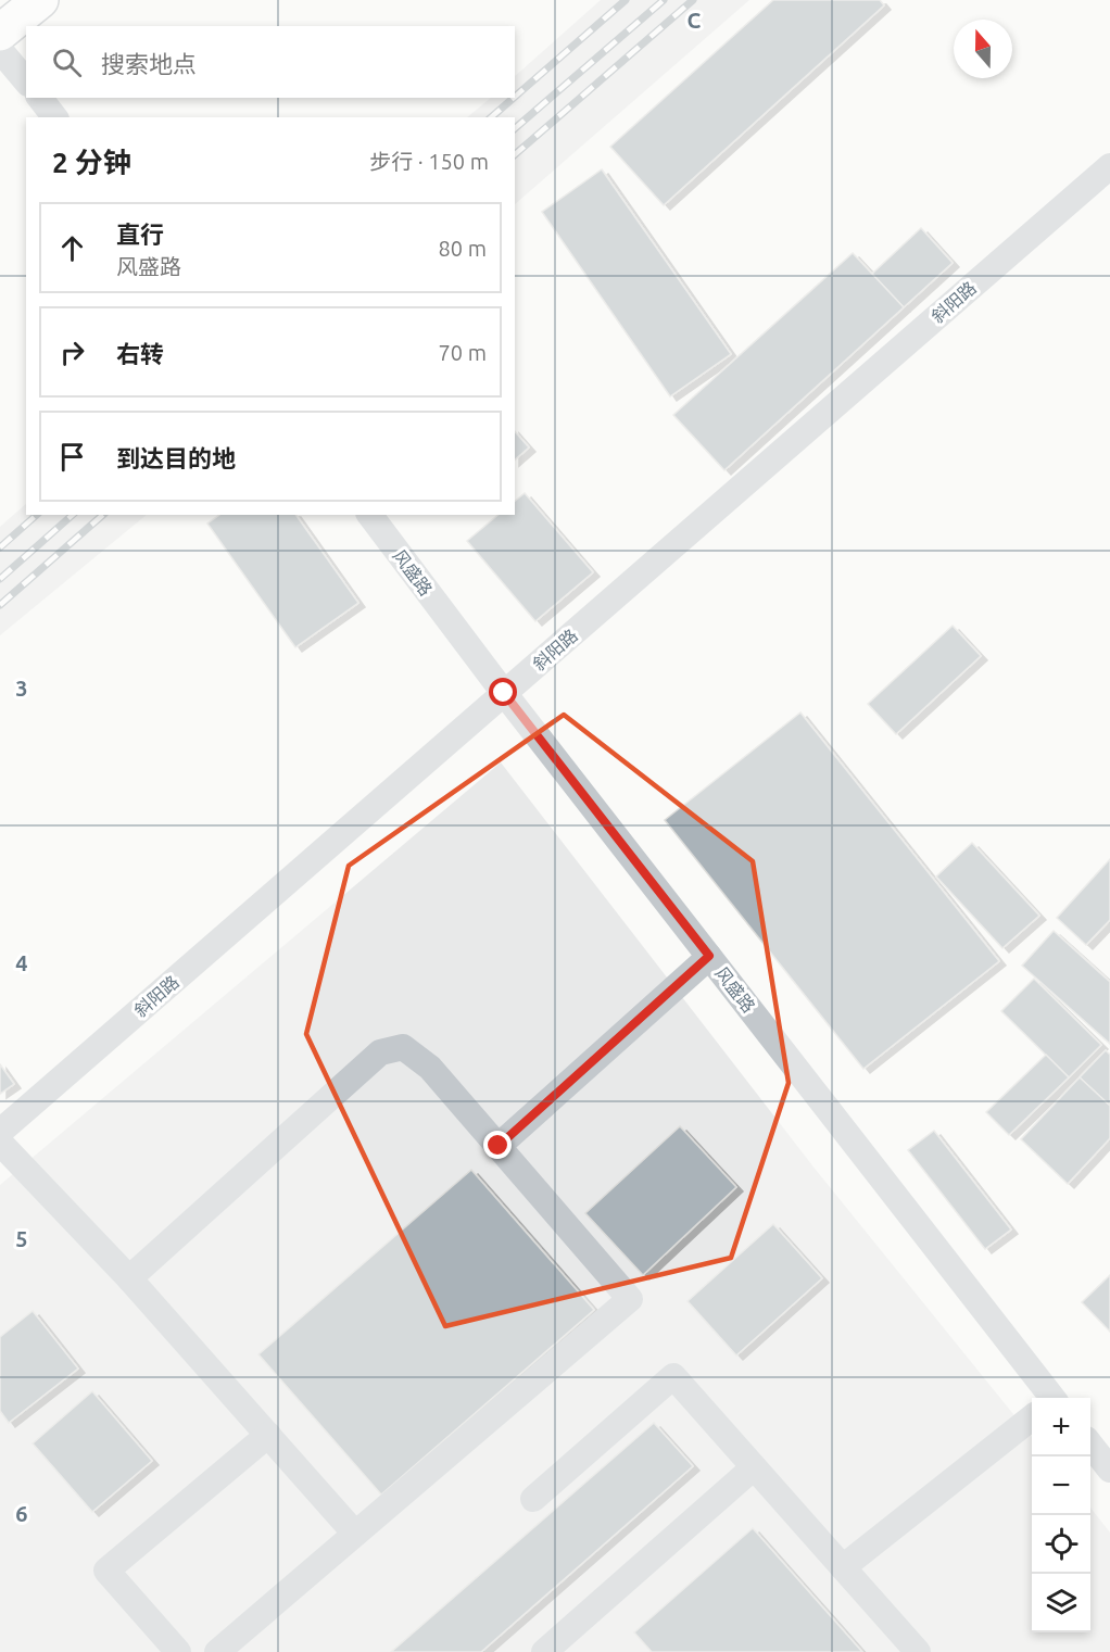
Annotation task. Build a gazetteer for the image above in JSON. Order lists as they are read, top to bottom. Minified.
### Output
{"streets":{"street":["斜阳路","风盛路"]},"crossings":[["斜阳路","风盛路"]],"north":"top","page":{"search":"搜索地点","heading":["2 分钟","步行 · 150 m"],"list":[["直行","风盛路","80 m"],["右转","70 m"],"到达目的地"],"map_buttons":["+","−"]},"grid":{"columns":["C"],"rows":["3","4","5","6"]}}
